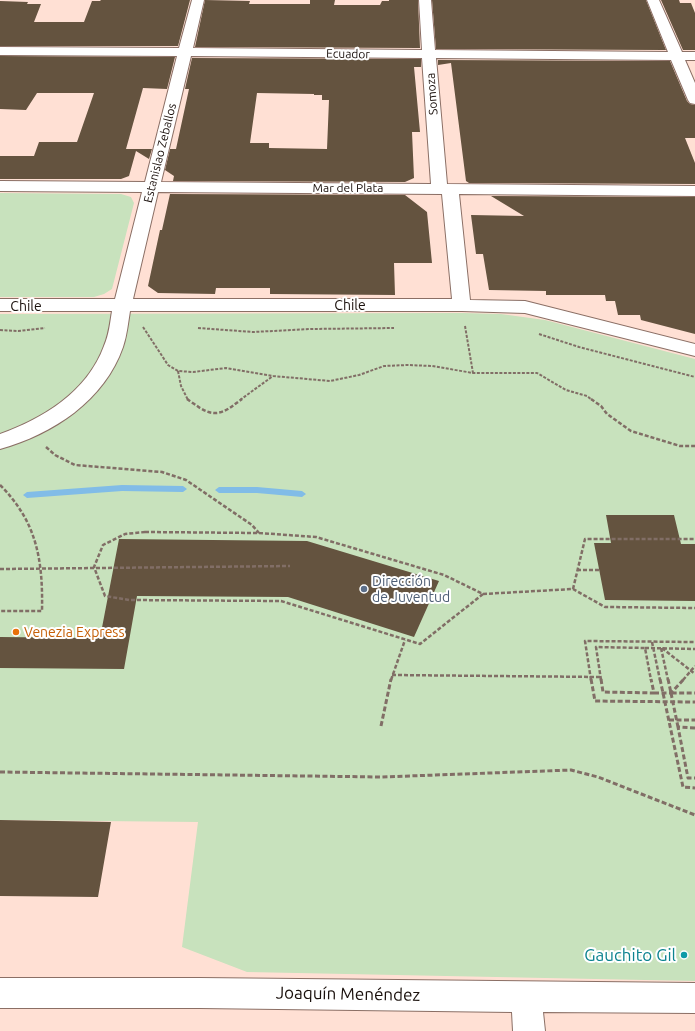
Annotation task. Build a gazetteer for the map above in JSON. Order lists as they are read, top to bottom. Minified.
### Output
{"streets":{"street":["Ecuador","Somoza","Estanislao Zeballos","Mar del Plata","Chile","Joaquín Menéndez"]},"crossings":[["Ecuador","Somoza"],["Ecuador","Estanislao Zeballos"],["Somoza","Mar del Plata"],["Somoza","Chile"],["Estanislao Zeballos","Mar del Plata"],["Estanislao Zeballos","Chile"]],"places":["Dirección de Juventud","Venezia Express","Gauchito Gil"]}
